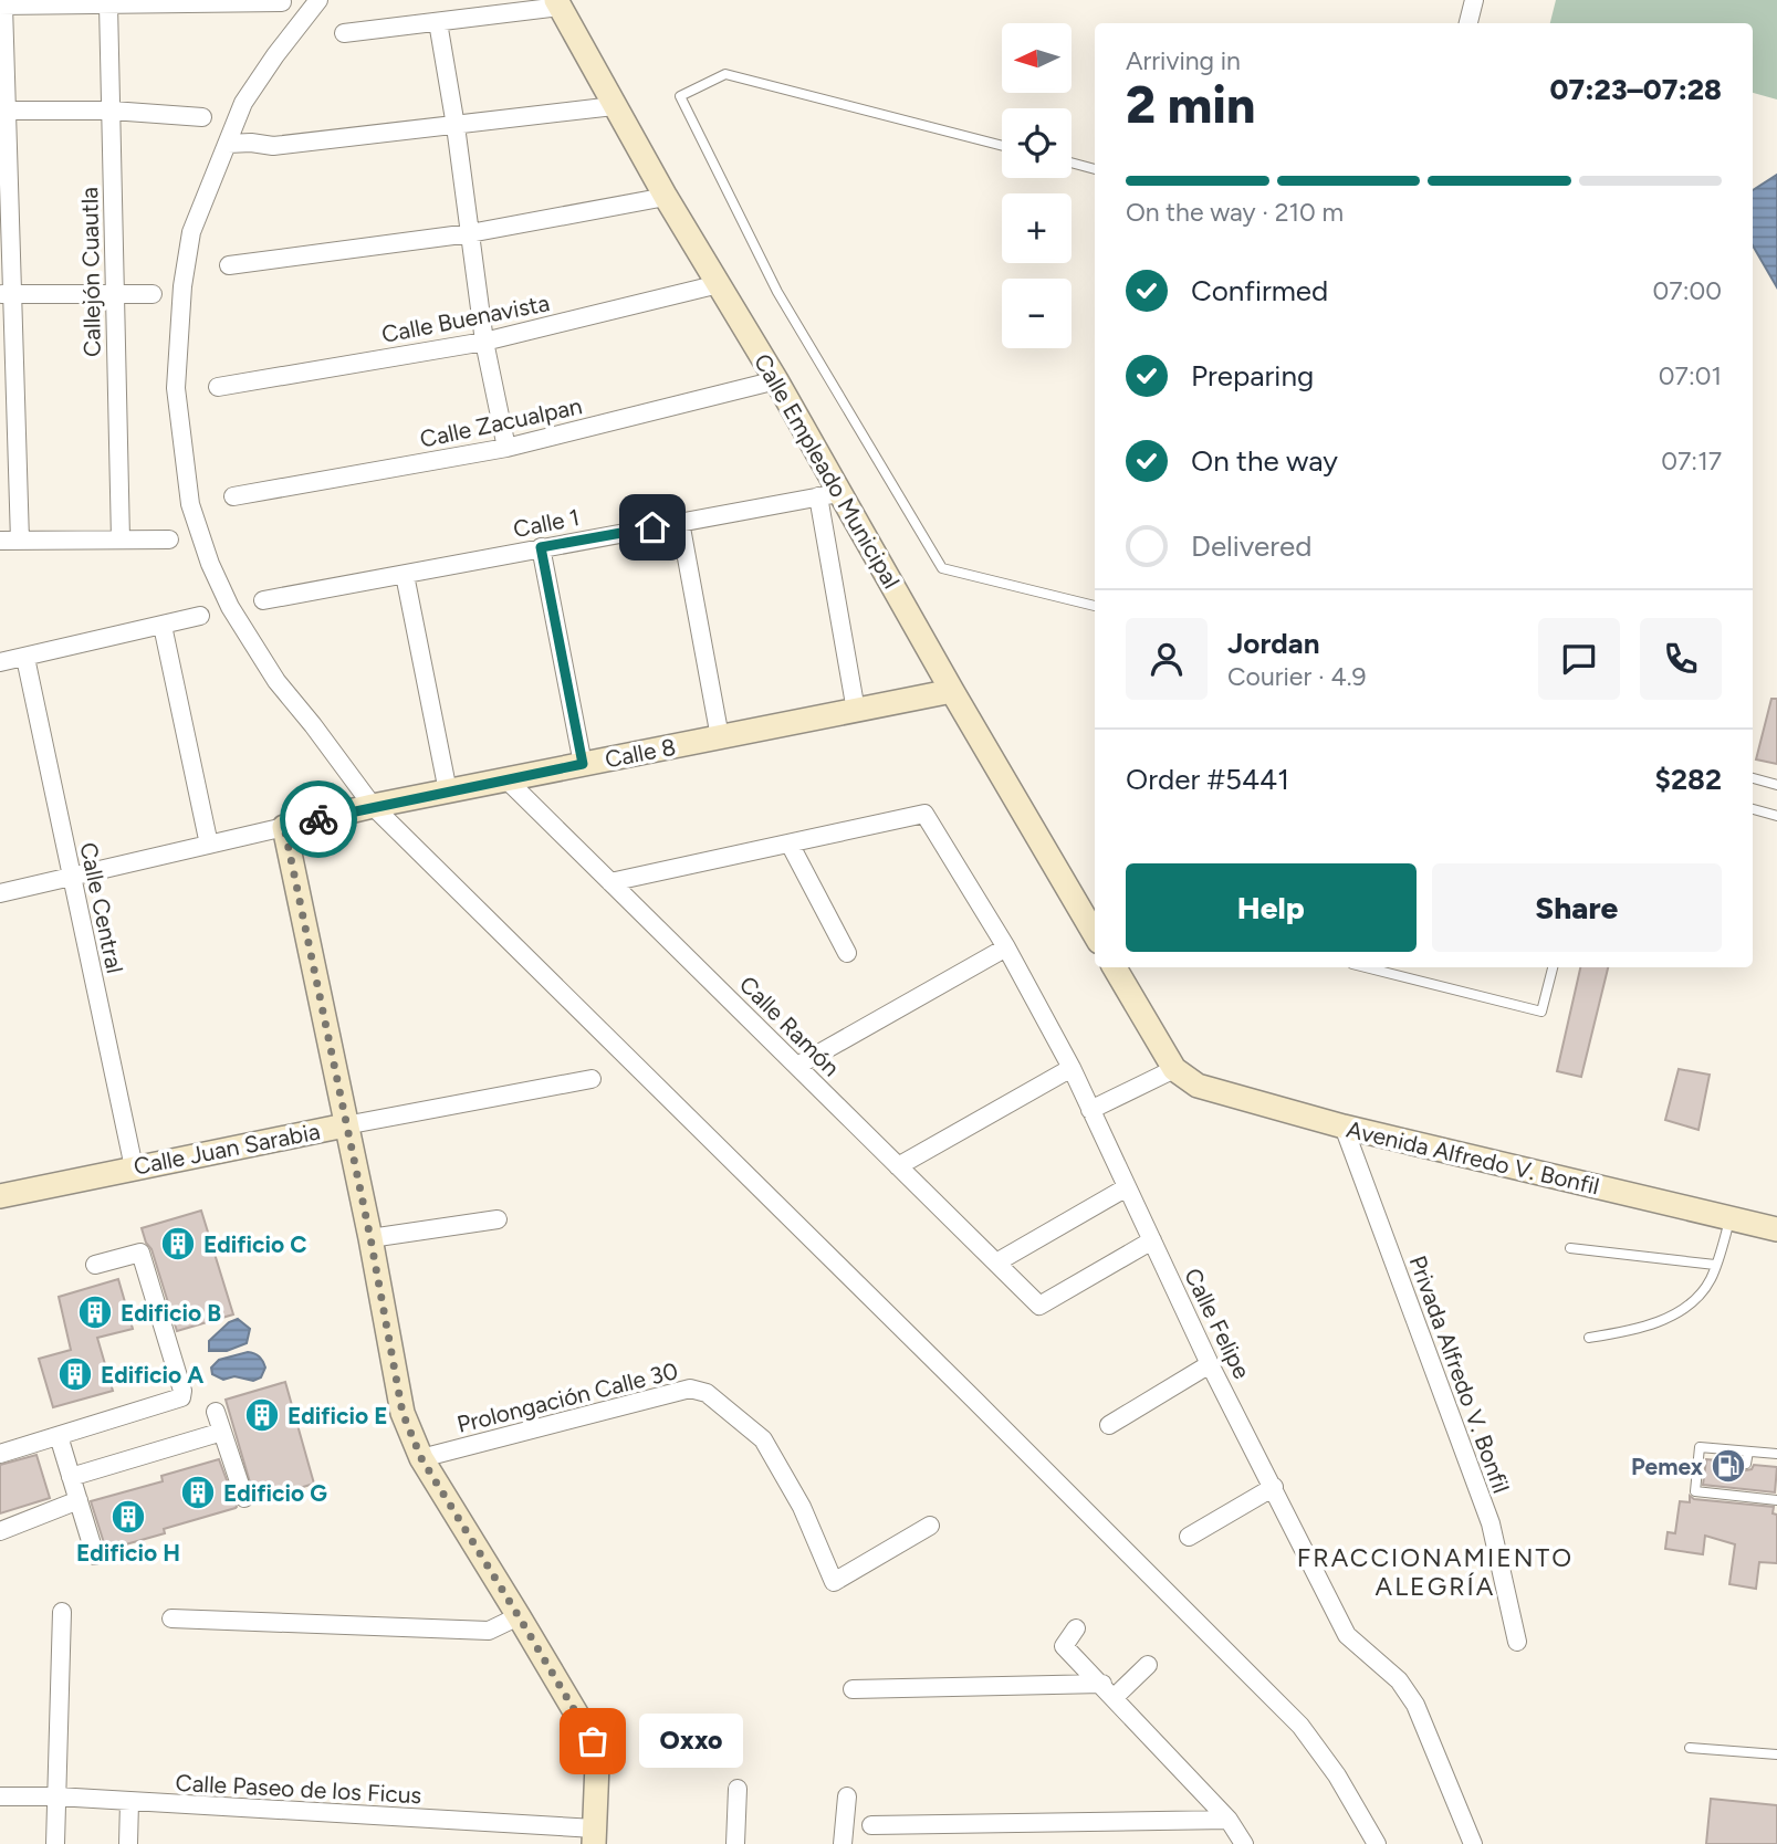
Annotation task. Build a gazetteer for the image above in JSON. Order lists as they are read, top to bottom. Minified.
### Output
{"streets":{"street":["Callejón Cuautla","Calle Buenavista","Calle Zacualpan","Calle Empleado Municipal","Calle 1","Calle 8","Calle Central","Calle Ramón","Calle Juan Sarabia","Avenida Alfredo V. Bonfil","Calle Felipe","Privada Alfredo V. Bonfil","Prolongación Calle 30","Calle Paseo de los Ficus"]},"crossings":[["Calle Buenavista","Calle Empleado Municipal"],["Calle Zacualpan","Calle Empleado Municipal"],["Calle Empleado Municipal","Calle 1"],["Calle Empleado Municipal","Calle 8"],["Calle 8","Calle Ramón"],["Calle Central","Calle Juan Sarabia"],["Calle Ramón","Calle Felipe"],["Avenida Alfredo V. Bonfil","Privada Alfredo V. Bonfil"]],"districts":["FRACCIONAMIENTO ALEGRÍA"],"places":{"building":["Edificio C","Edificio B","Edificio A","Edificio E","Edificio G","Edificio H"],"fuel station":["Pemex"],"other":["Oxxo"]},"north":"left","page":{"map_buttons":["+","−"],"heading":["2 min","Arriving in","07:23–07:28"],"panel":["Jordan","Courier · 4.9","Order #5441","$282"],"bar":"On the way · 210 m","list":[["Confirmed","07:00"],["Preparing","07:01"],["On the way","07:17"],"Delivered"],"buttons":["Help","Share"],"bubble":"Oxxo"}}
